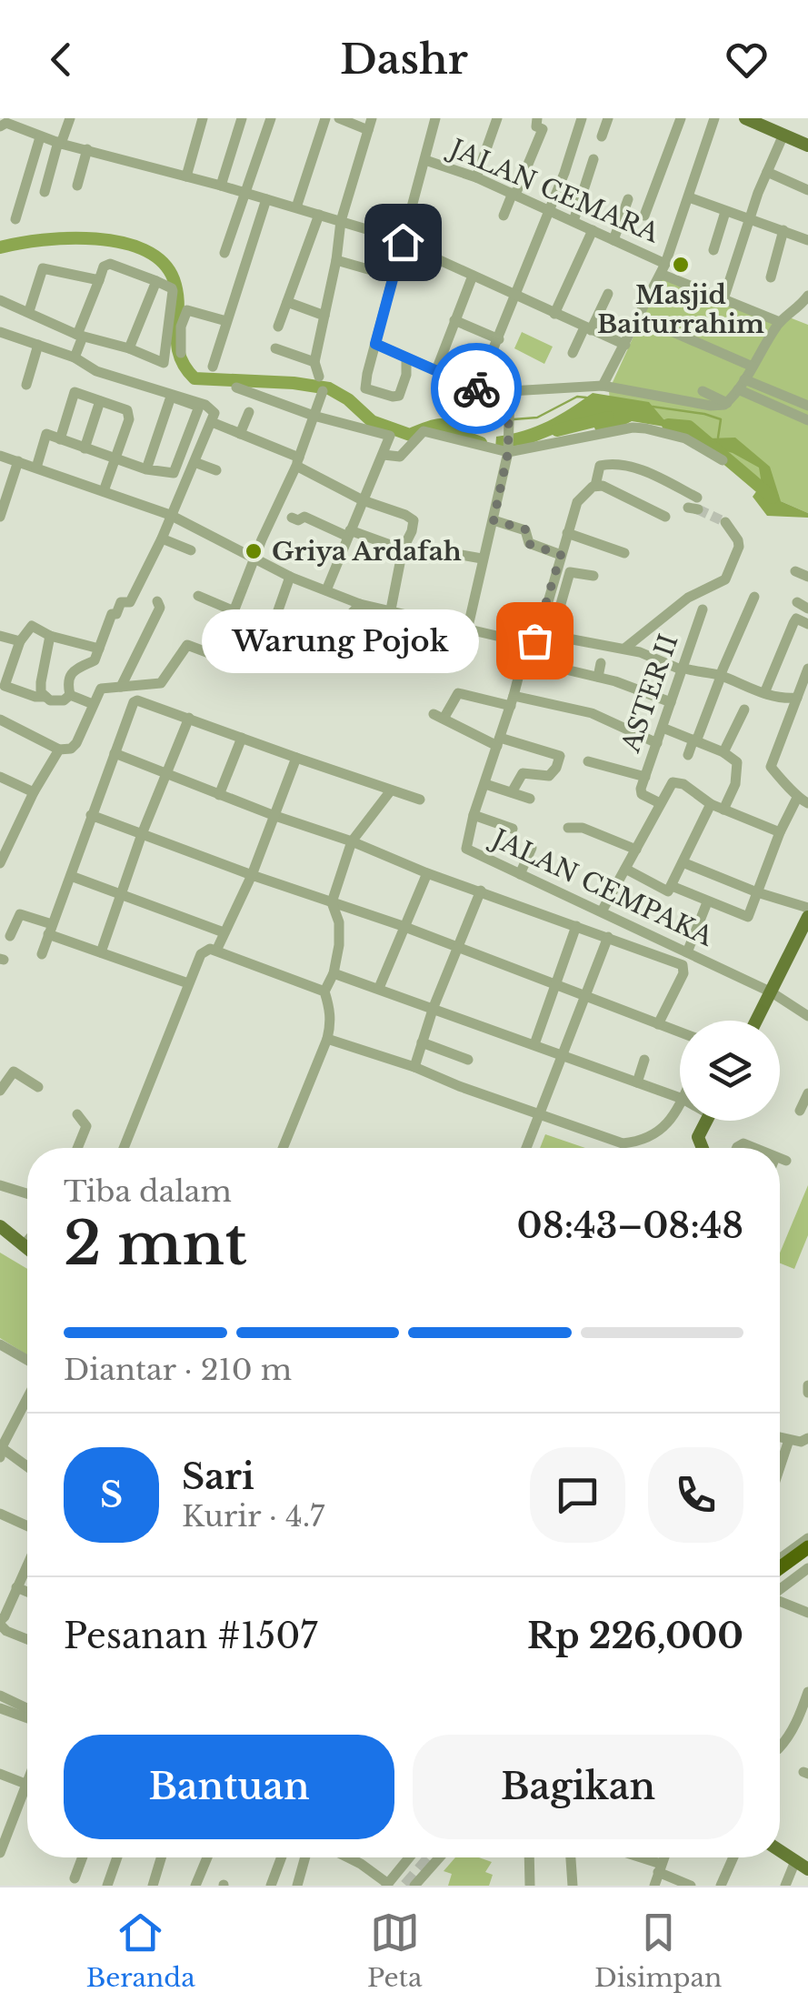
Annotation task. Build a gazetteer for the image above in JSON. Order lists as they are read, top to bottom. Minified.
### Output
{"streets":{"street":["JALAN CEMARA","ASTER II","JALAN CEMPAKA"]},"places":["Masjid Baiturrahim","Griya Ardafah","Warung Pojok"],"page":{"header":"Dashr","bubble":"Warung Pojok","heading":["2 mnt","Tiba dalam","08:43–08:48"],"panel":["Sari","Kurir · 4.7","Pesanan #1507","Rp 226,000"],"bar":"Diantar · 210 m","round":"S","buttons":["Bantuan","Bagikan"],"tabs":["Beranda","Peta","Disimpan"]}}
